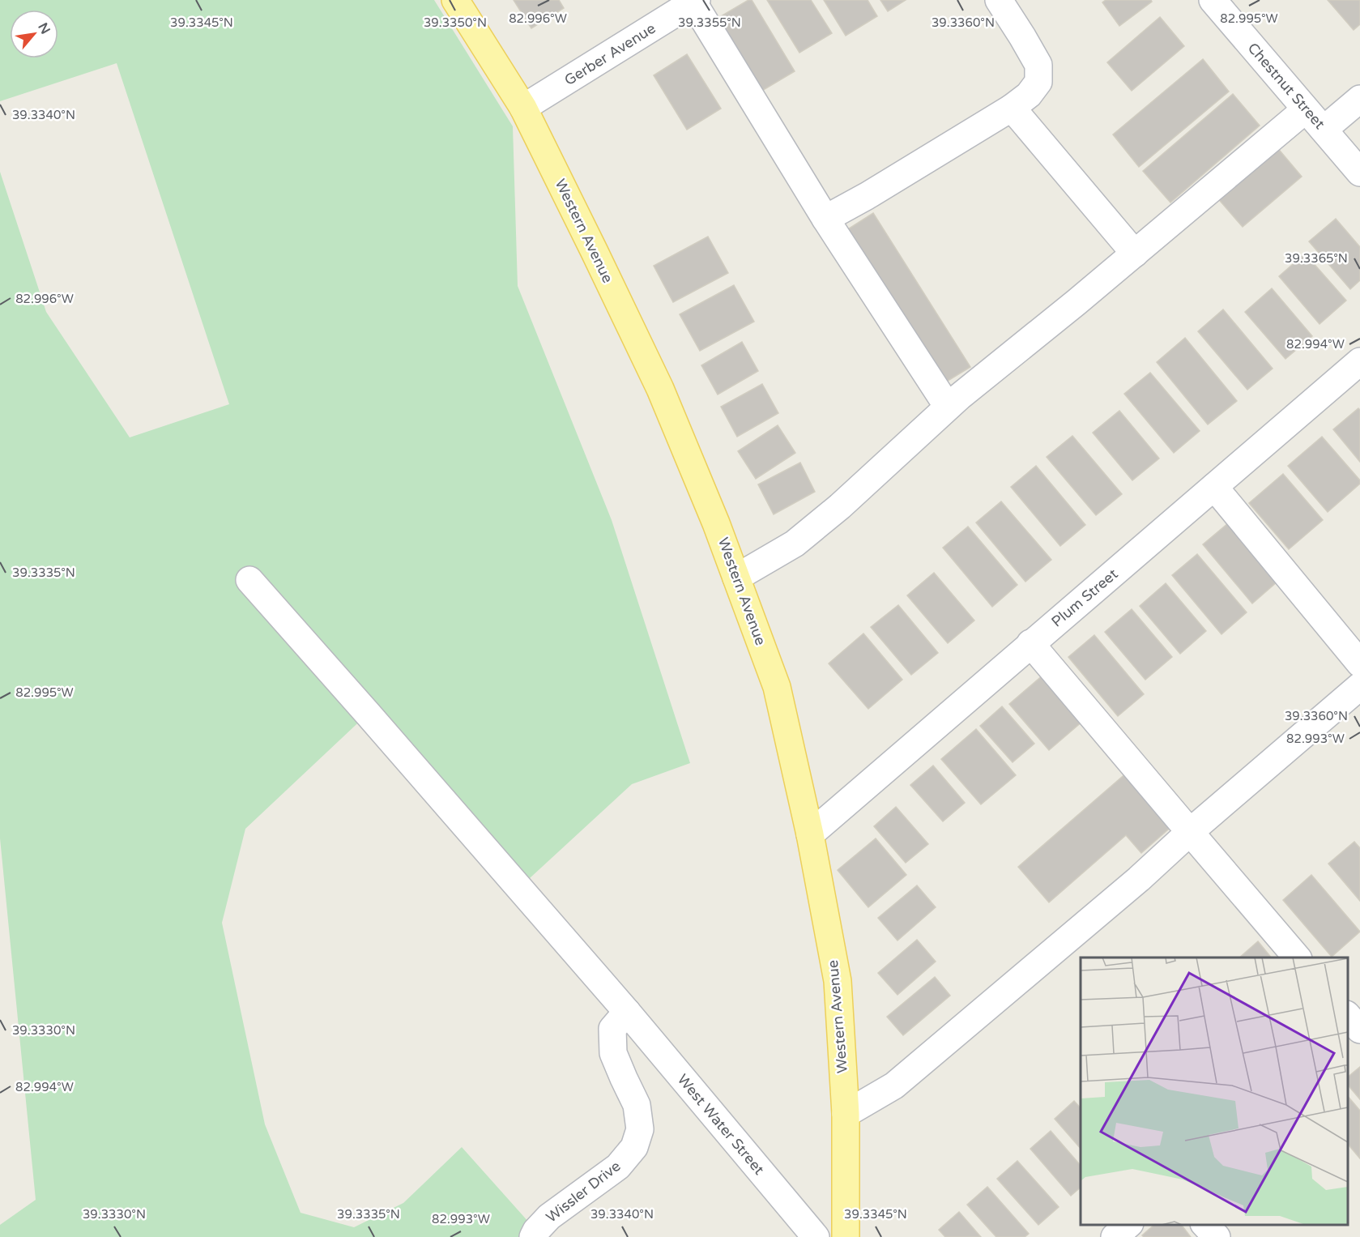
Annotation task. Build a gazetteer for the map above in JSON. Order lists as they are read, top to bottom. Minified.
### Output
{"streets":{"main road":["Western Avenue"],"street":["Gerber Avenue","Chestnut Street","Plum Street","West Water Street","Wissler Drive"]},"crossings":[["Gerber Avenue","Western Avenue"],["Western Avenue","Plum Street"],["West Water Street","Wissler Drive"]],"north":"top right","coordinates":["82.996°W","82.995°W","39.3345°N","39.3350°N","39.3355°N","39.3360°N","39.3340°N","39.3365°N","82.994°W","39.3335°N","82.993°W","39.3330°N"]}
